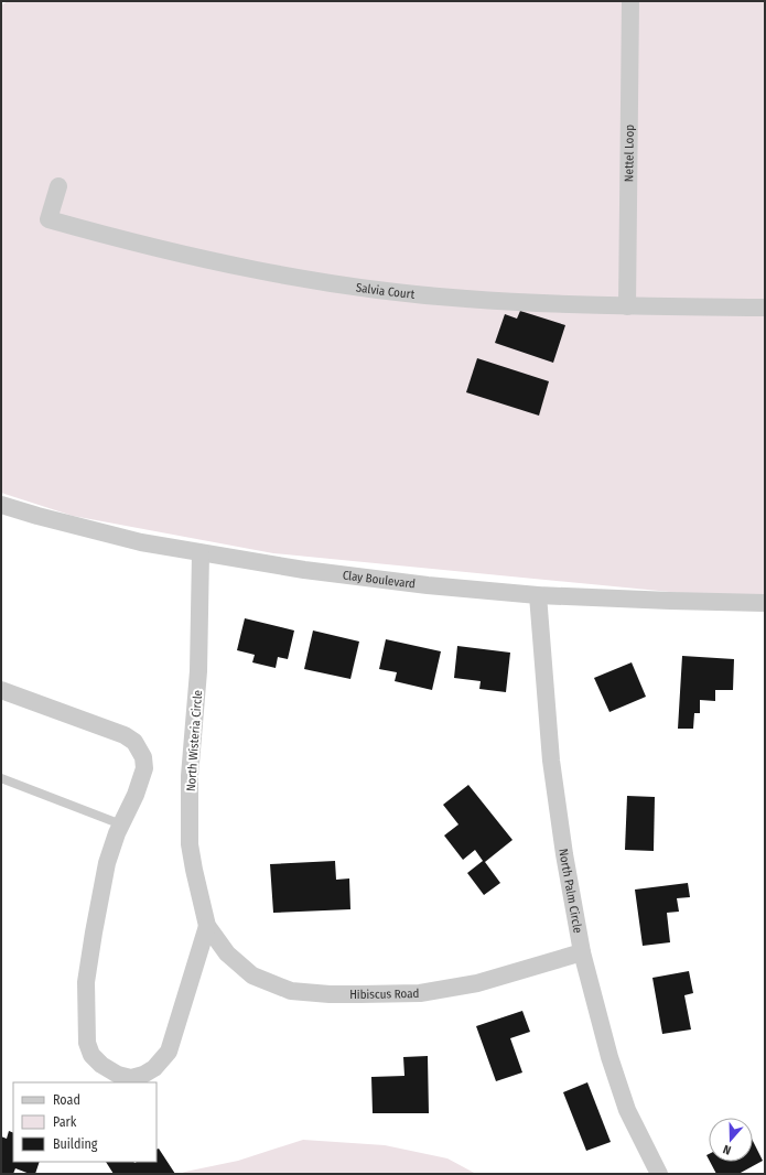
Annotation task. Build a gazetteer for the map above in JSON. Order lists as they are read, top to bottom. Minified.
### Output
{"streets":{"street":["Nettel Loop","Salvia Court","Clay Boulevard","North Wisteria Circle","North Palm Circle","Hibiscus Road"]},"crossings":[["Nettel Loop","Salvia Court"],["Clay Boulevard","North Wisteria Circle"],["Clay Boulevard","North Palm Circle"],["North Wisteria Circle","Hibiscus Road"],["North Palm Circle","Hibiscus Road"]],"legend":["Road","Park","Building"],"north":"bottom"}
